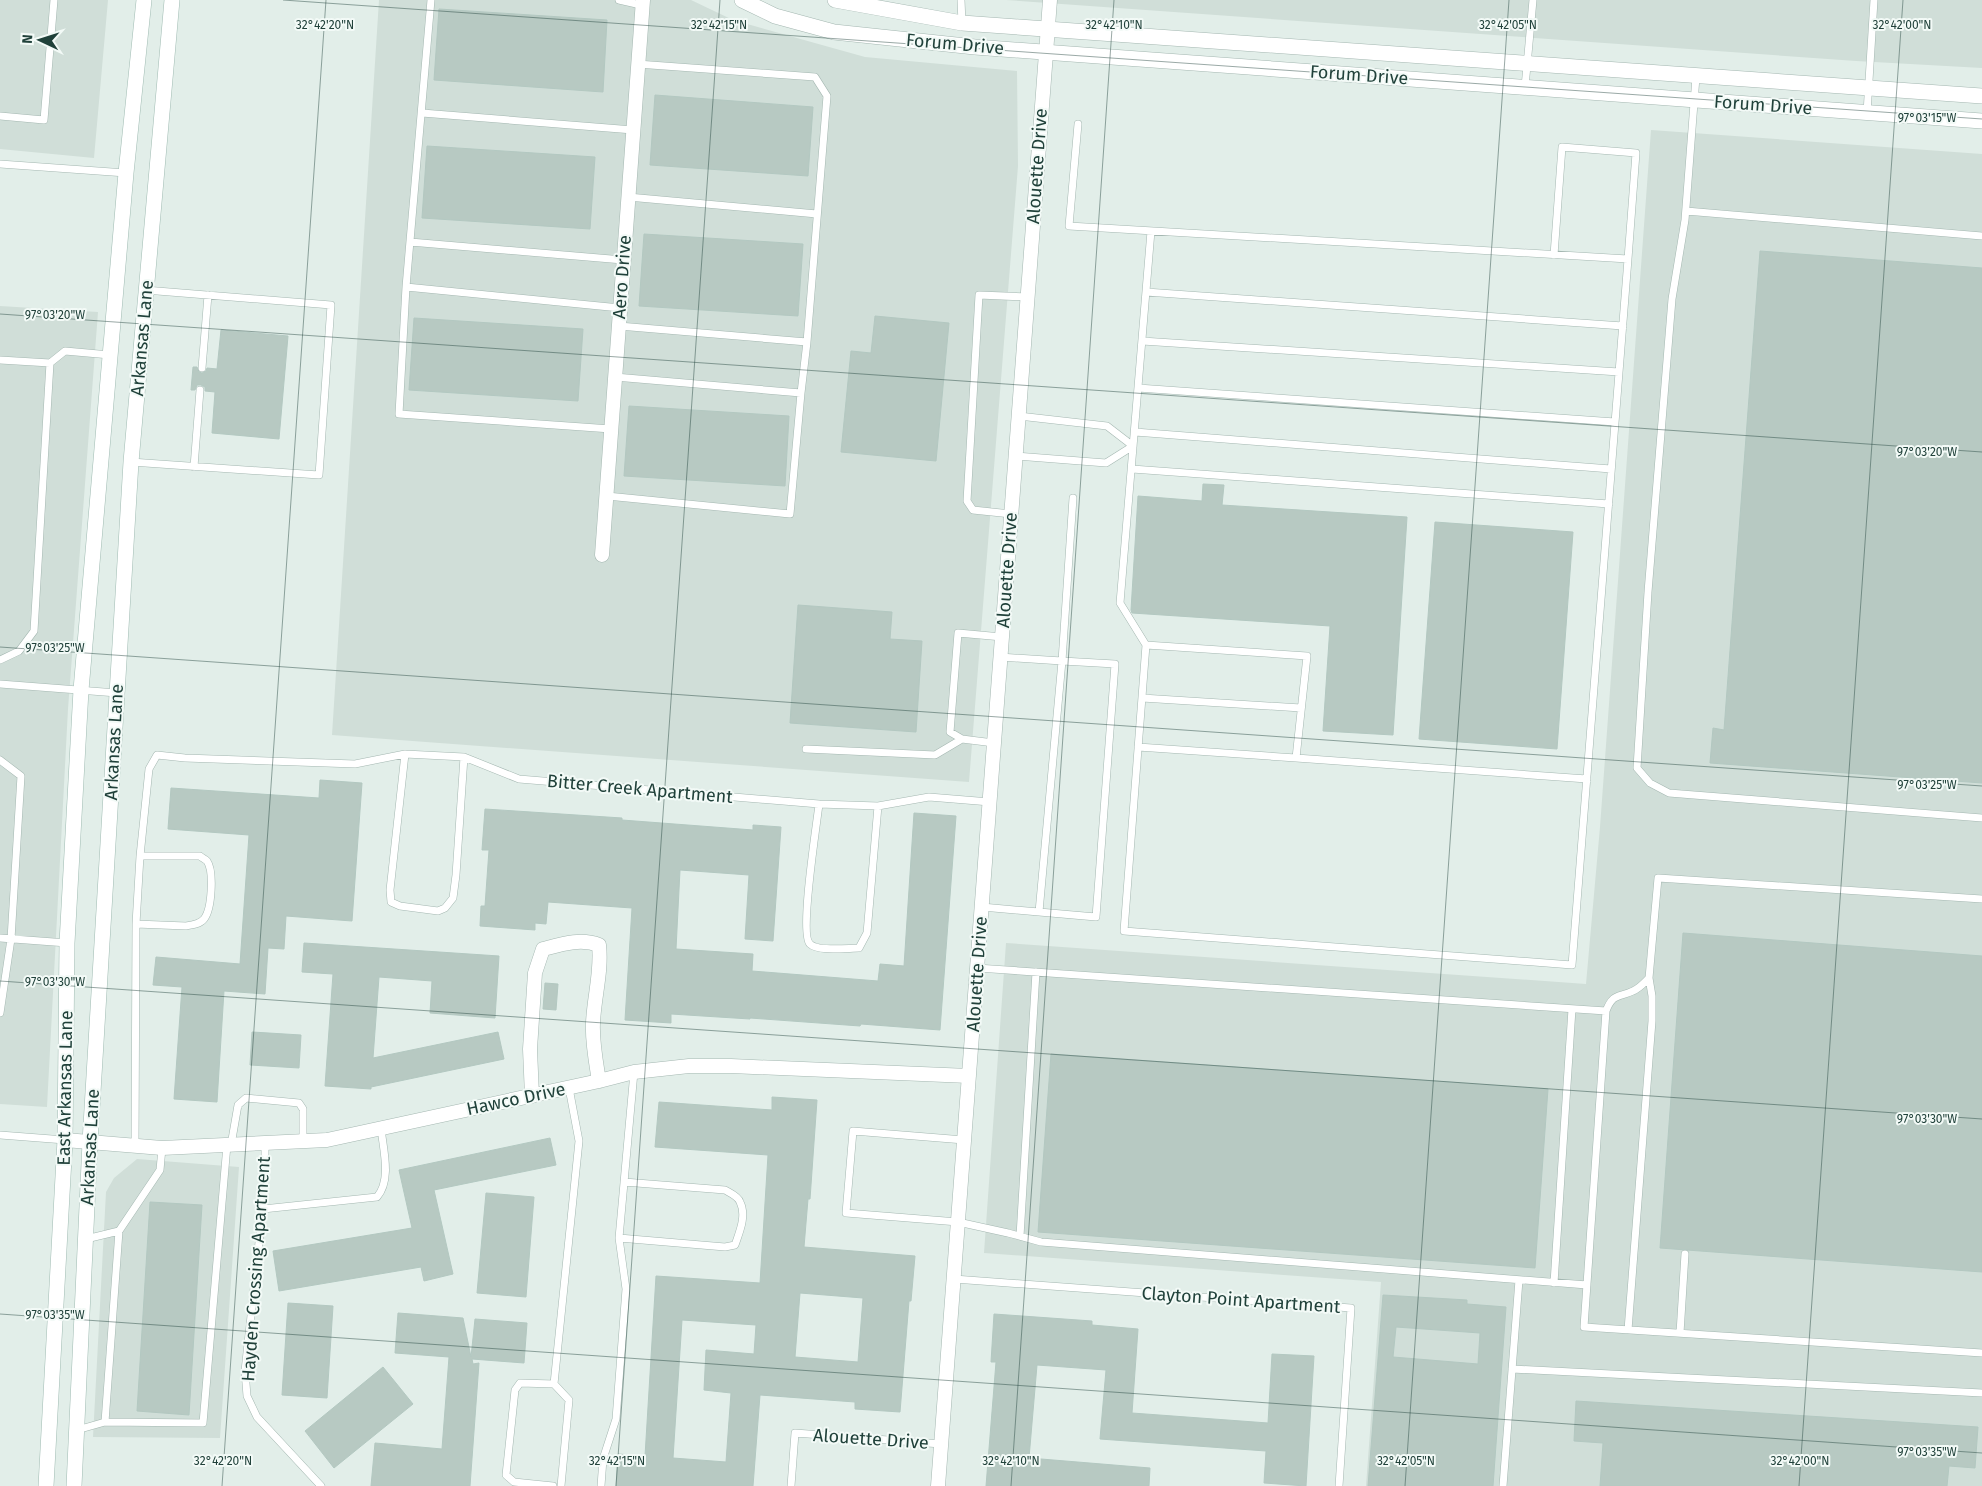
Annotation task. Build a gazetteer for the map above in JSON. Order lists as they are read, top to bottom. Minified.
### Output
{"streets":{"main road":["Forum Drive","Arkansas Lane","East Arkansas Lane"],"street":["Alouette Drive","Aero Drive","Hawco Drive"],"lane":["Bitter Creek Apartment","Hayden Crossing Apartment","Clayton Point Apartment"]},"crossings":[["Forum Drive","Alouette Drive"],["Alouette Drive","Bitter Creek Apartment"],["Alouette Drive","Hawco Drive"],["Alouette Drive","Clayton Point Apartment"],["Arkansas Lane","East Arkansas Lane"],["Arkansas Lane","Hawco Drive"],["Bitter Creek Apartment","Hawco Drive"],["East Arkansas Lane","Hawco Drive"],["Hawco Drive","Hayden Crossing Apartment"]],"north":"left","coordinates":["32°42'20\"N","32°42'15\"N","32°42'10\"N","32°42'05\"N","32°42'00\"N","97°03'15\"W","97°03'20\"W","97°03'25\"W","97°03'30\"W","97°03'35\"W"]}
